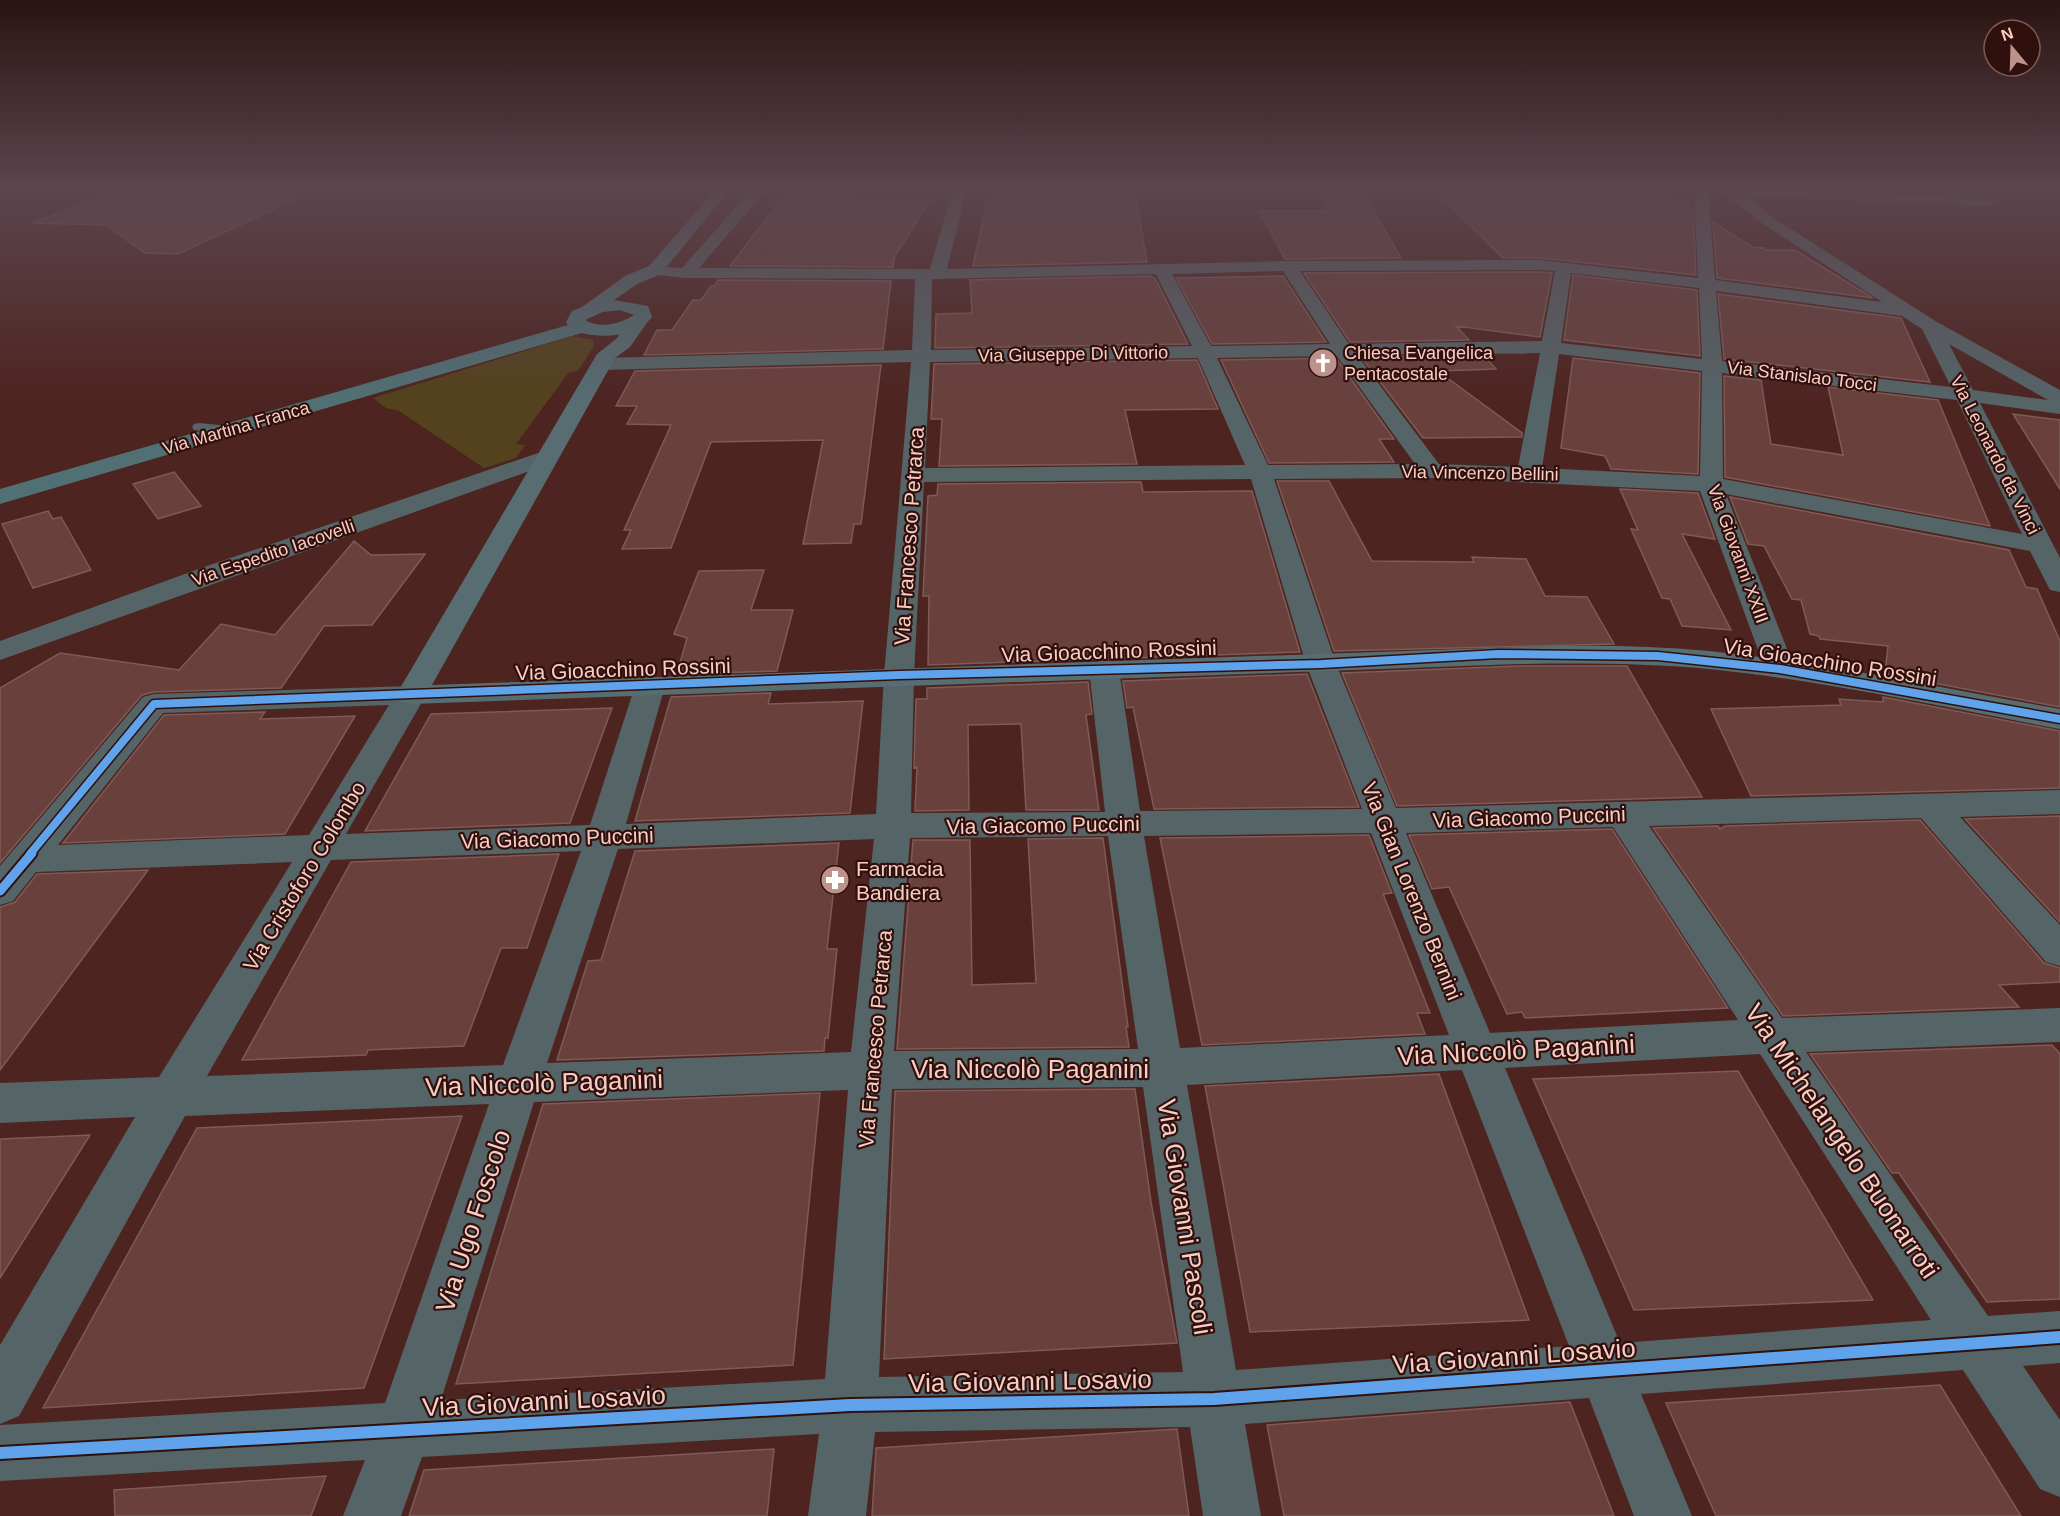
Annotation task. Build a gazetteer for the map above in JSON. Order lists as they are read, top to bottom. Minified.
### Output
{"streets":{"main road":["Via Martina Franca"],"street":["Via Giuseppe Di Vittorio","Via Stanislao Tocci","Via Leonardo da Vinci","Via Vincenzo Bellini","Via Francesco Petrarca","Via Espedito Iacovelli","Via Giovanni XXIII","Via Gioacchino Rossini","Via Giacomo Puccini","Via Cristoforo Colombo","Via Gian Lorenzo Bernini","Via Niccolò Paganini","Via Michelangelo Buonarroti","Via Giovanni Pascoli","Via Ugo Foscolo","Via Giovanni Losavio"]},"crossings":[["Via Giuseppe Di Vittorio","Via Stanislao Tocci"],["Via Giuseppe Di Vittorio","Via Francesco Petrarca"],["Via Giuseppe Di Vittorio","Via Cristoforo Colombo"],["Via Giuseppe Di Vittorio","Via Gian Lorenzo Bernini"],["Via Stanislao Tocci","Via Leonardo da Vinci"],["Via Stanislao Tocci","Via Giovanni XXIII"],["Via Leonardo da Vinci","Via Vincenzo Bellini"],["Via Vincenzo Bellini","Via Francesco Petrarca"],["Via Vincenzo Bellini","Via Giovanni XXIII"],["Via Vincenzo Bellini","Via Gian Lorenzo Bernini"],["Via Francesco Petrarca","Via Gioacchino Rossini"],["Via Francesco Petrarca","Via Giacomo Puccini"],["Via Francesco Petrarca","Via Niccolò Paganini"],["Via Francesco Petrarca","Via Giovanni Losavio"],["Via Espedito Iacovelli","Via Cristoforo Colombo"],["Via Giovanni XXIII","Via Gioacchino Rossini"],["Via Gioacchino Rossini","Via Giacomo Puccini"],["Via Gioacchino Rossini","Via Cristoforo Colombo"],["Via Gioacchino Rossini","Via Gian Lorenzo Bernini"],["Via Gioacchino Rossini","Via Giovanni Pascoli"],["Via Gioacchino Rossini","Via Ugo Foscolo"],["Via Giacomo Puccini","Via Cristoforo Colombo"],["Via Giacomo Puccini","Via Gian Lorenzo Bernini"],["Via Giacomo Puccini","Via Michelangelo Buonarroti"],["Via Giacomo Puccini","Via Giovanni Pascoli"],["Via Giacomo Puccini","Via Ugo Foscolo"],["Via Cristoforo Colombo","Via Niccolò Paganini"],["Via Gian Lorenzo Bernini","Via Niccolò Paganini"],["Via Gian Lorenzo Bernini","Via Giovanni Losavio"],["Via Niccolò Paganini","Via Michelangelo Buonarroti"],["Via Niccolò Paganini","Via Giovanni Pascoli"],["Via Niccolò Paganini","Via Ugo Foscolo"],["Via Michelangelo Buonarroti","Via Giovanni Losavio"],["Via Giovanni Pascoli","Via Giovanni Losavio"],["Via Ugo Foscolo","Via Giovanni Losavio"]],"places":{"church":["Chiesa Evangelica Pentacostale"],"pharmacy":["Farmacia Bandiera"]},"north":"top"}
